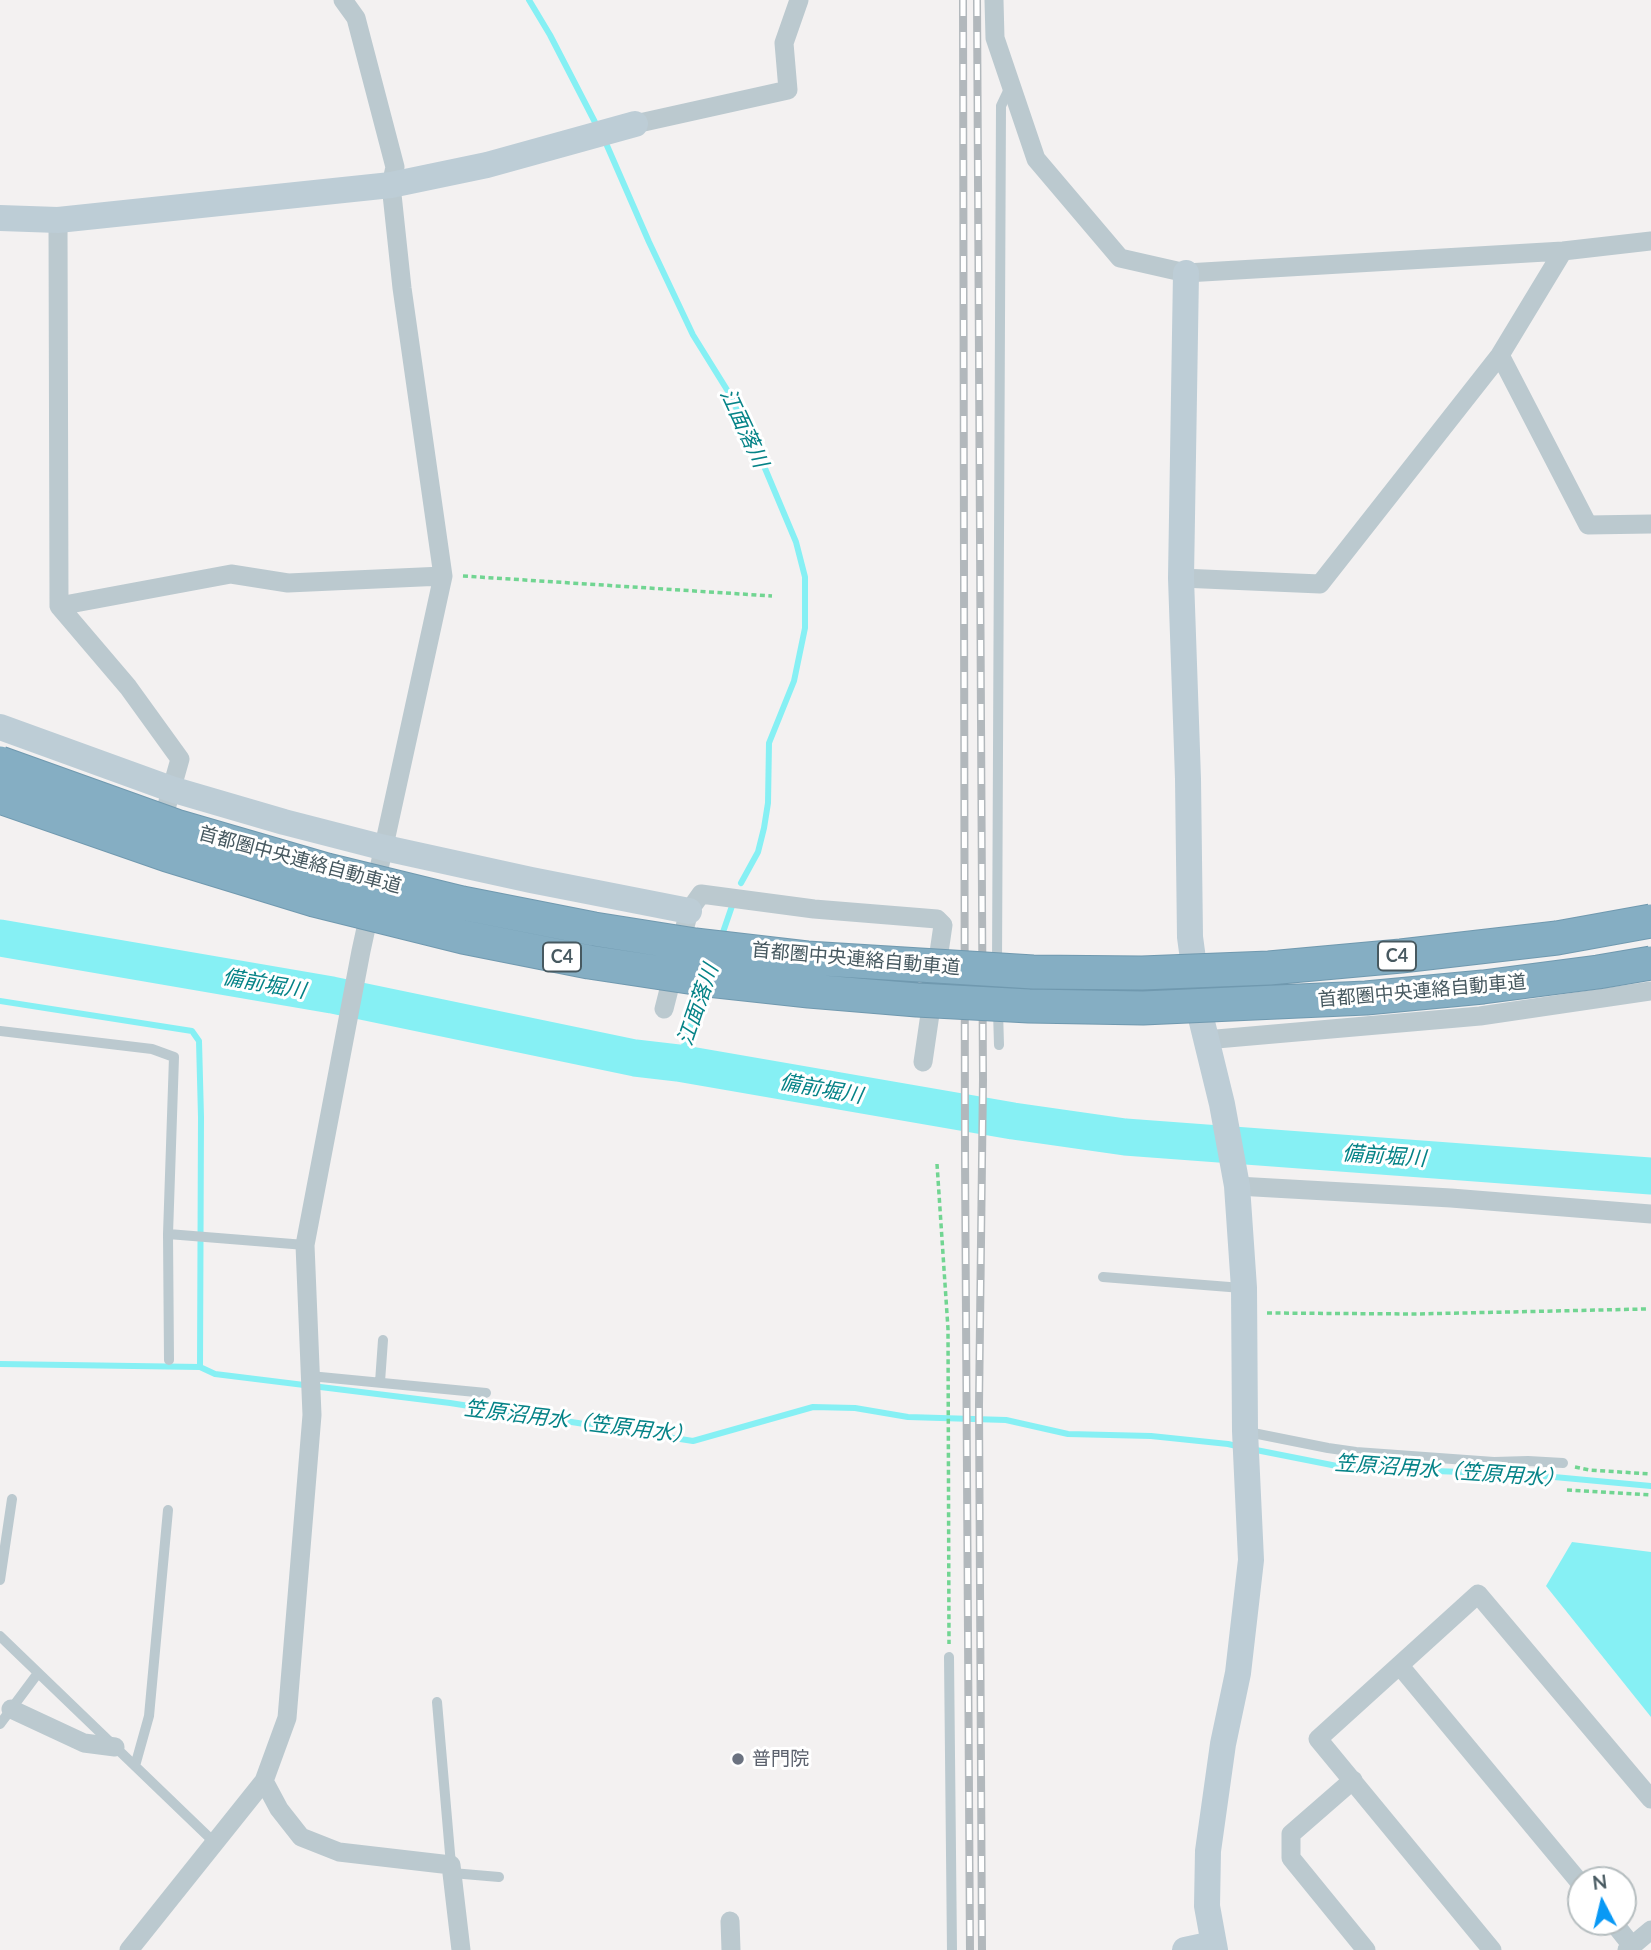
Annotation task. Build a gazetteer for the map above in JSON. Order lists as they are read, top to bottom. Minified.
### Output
{"streets":{"highway":["首都圏中央連絡自動車道","C4"]},"water":["江面落川","備前堀川","笠原沼用水（笠原用水）"],"places":["普門院"],"north":"top"}
